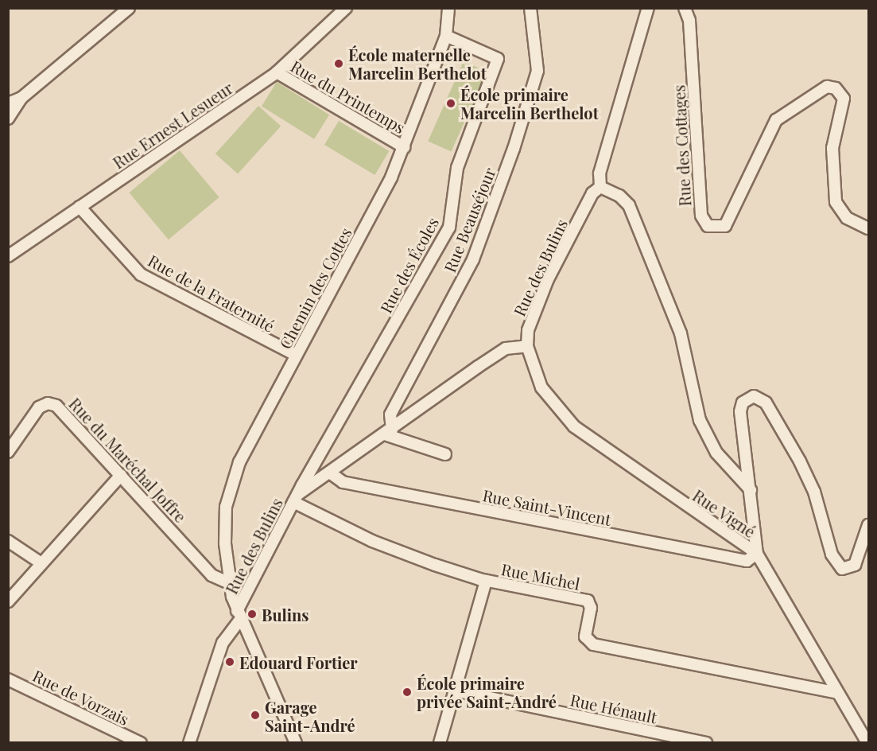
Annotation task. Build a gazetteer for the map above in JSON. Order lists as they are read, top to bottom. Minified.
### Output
{"streets":{"street":["Rue du Printemps","Rue Ernest Lesueur","Rue des Cottages","Rue Beauséjour","Rue des Écoles","Rue des Bulins","Chemin des Cottes","Rue de la Fraternité","Rue du Maréchal Joffre","Rue Saint-Vincent","Rue Vigné","Rue Michel","Rue de Vorzais","Rue Hénault"]},"crossings":[["Rue du Printemps","Rue Ernest Lesueur"],["Rue du Printemps","Chemin des Cottes"],["Rue Ernest Lesueur","Rue de la Fraternité"],["Rue Beauséjour","Rue des Bulins"],["Rue des Écoles","Rue des Bulins"],["Rue des Écoles","Chemin des Cottes"],["Rue des Bulins","Chemin des Cottes"],["Rue des Bulins","Rue Saint-Vincent"],["Rue des Bulins","Rue Vigné"],["Rue des Bulins","Rue Michel"],["Chemin des Cottes","Rue de la Fraternité"],["Chemin des Cottes","Rue du Maréchal Joffre"],["Rue Saint-Vincent","Rue Vigné"],["Rue Vigné","Rue Michel"]],"places":["École maternelle Marcelin Berthelot","École primaire Marcelin Berthelot","Bulins","Edouard Fortier","École primaire privée Saint-André","Garage Saint-André"]}
